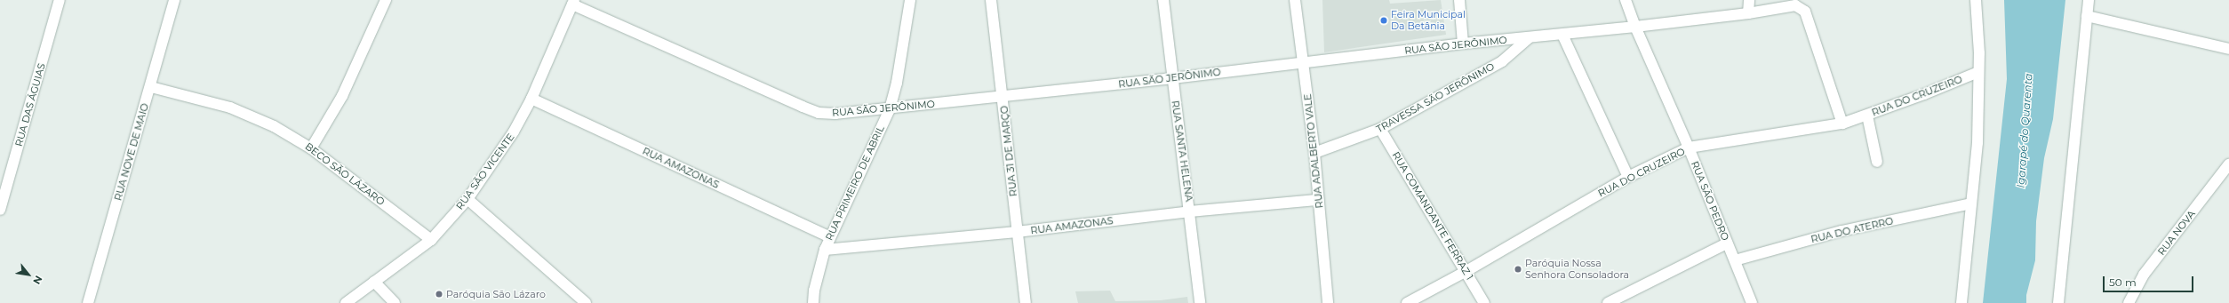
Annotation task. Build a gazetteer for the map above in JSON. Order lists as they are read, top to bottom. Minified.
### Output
{"streets":{"street":["RUA SÃO JERÔNIMO","RUA DO CRUZEIRO","TRAVESSA SÃO JERÔNIMO","RUA DAS ÁGUIAS","RUA 31 DE MARÇO","RUA SANTA HELENA","RUA ADALBERTO VALE","RUA NOVE DE MAIO","RUA AMAZONAS","RUA SÃO VICENTE","BECO SÃO LÁZARO","RUA PRIMEIRO DE ABRIL","RUA SÃO PEDRO","RUA COMANDANTE FERRAZ 1","RUA DO ATERRO","RUA NOVA"]},"crossings":[["RUA SÃO JERÔNIMO","RUA DO CRUZEIRO"],["RUA SÃO JERÔNIMO","TRAVESSA SÃO JERÔNIMO"],["RUA SÃO JERÔNIMO","RUA 31 DE MARÇO"],["RUA SÃO JERÔNIMO","RUA SANTA HELENA"],["RUA SÃO JERÔNIMO","RUA ADALBERTO VALE"],["RUA SÃO JERÔNIMO","RUA SÃO VICENTE"],["RUA SÃO JERÔNIMO","RUA PRIMEIRO DE ABRIL"],["RUA SÃO JERÔNIMO","RUA SÃO PEDRO"],["RUA DO CRUZEIRO","RUA SÃO PEDRO"],["RUA DO CRUZEIRO","RUA COMANDANTE FERRAZ 1"],["TRAVESSA SÃO JERÔNIMO","RUA ADALBERTO VALE"],["TRAVESSA SÃO JERÔNIMO","RUA COMANDANTE FERRAZ 1"],["RUA 31 DE MARÇO","RUA AMAZONAS"],["RUA SANTA HELENA","RUA AMAZONAS"],["RUA ADALBERTO VALE","RUA AMAZONAS"],["RUA NOVE DE MAIO","BECO SÃO LÁZARO"],["RUA AMAZONAS","RUA SÃO VICENTE"],["RUA AMAZONAS","RUA PRIMEIRO DE ABRIL"],["RUA SÃO VICENTE","BECO SÃO LÁZARO"],["RUA SÃO PEDRO","RUA DO ATERRO"]],"water":["Igarapé do Quarenta"],"places":["Feira Municipal Da Betânia","Paróquia Nossa Senhora Consoladora","Paróquia São Lázaro"],"scale_bar":"50 m","north":"bottom right"}
